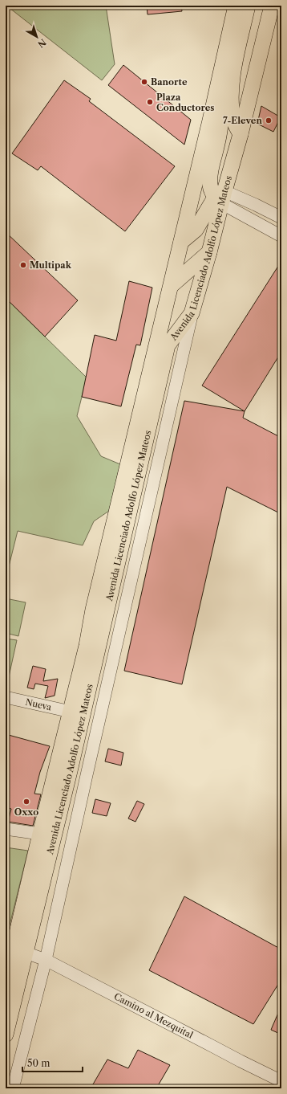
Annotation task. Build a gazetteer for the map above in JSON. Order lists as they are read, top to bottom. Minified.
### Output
{"streets":{"main road":["Avenida Licenciado Adolfo López Mateos"],"street":["Nueva","Camino al Mezquital"]},"crossings":[["Avenida Licenciado Adolfo López Mateos","Nueva"],["Avenida Licenciado Adolfo López Mateos","Camino al Mezquital"]],"places":["Banorte","Plaza Conductores","7-Eleven","Multipak","Oxxo"],"scale_bar":"50 m","north":"bottom right"}
